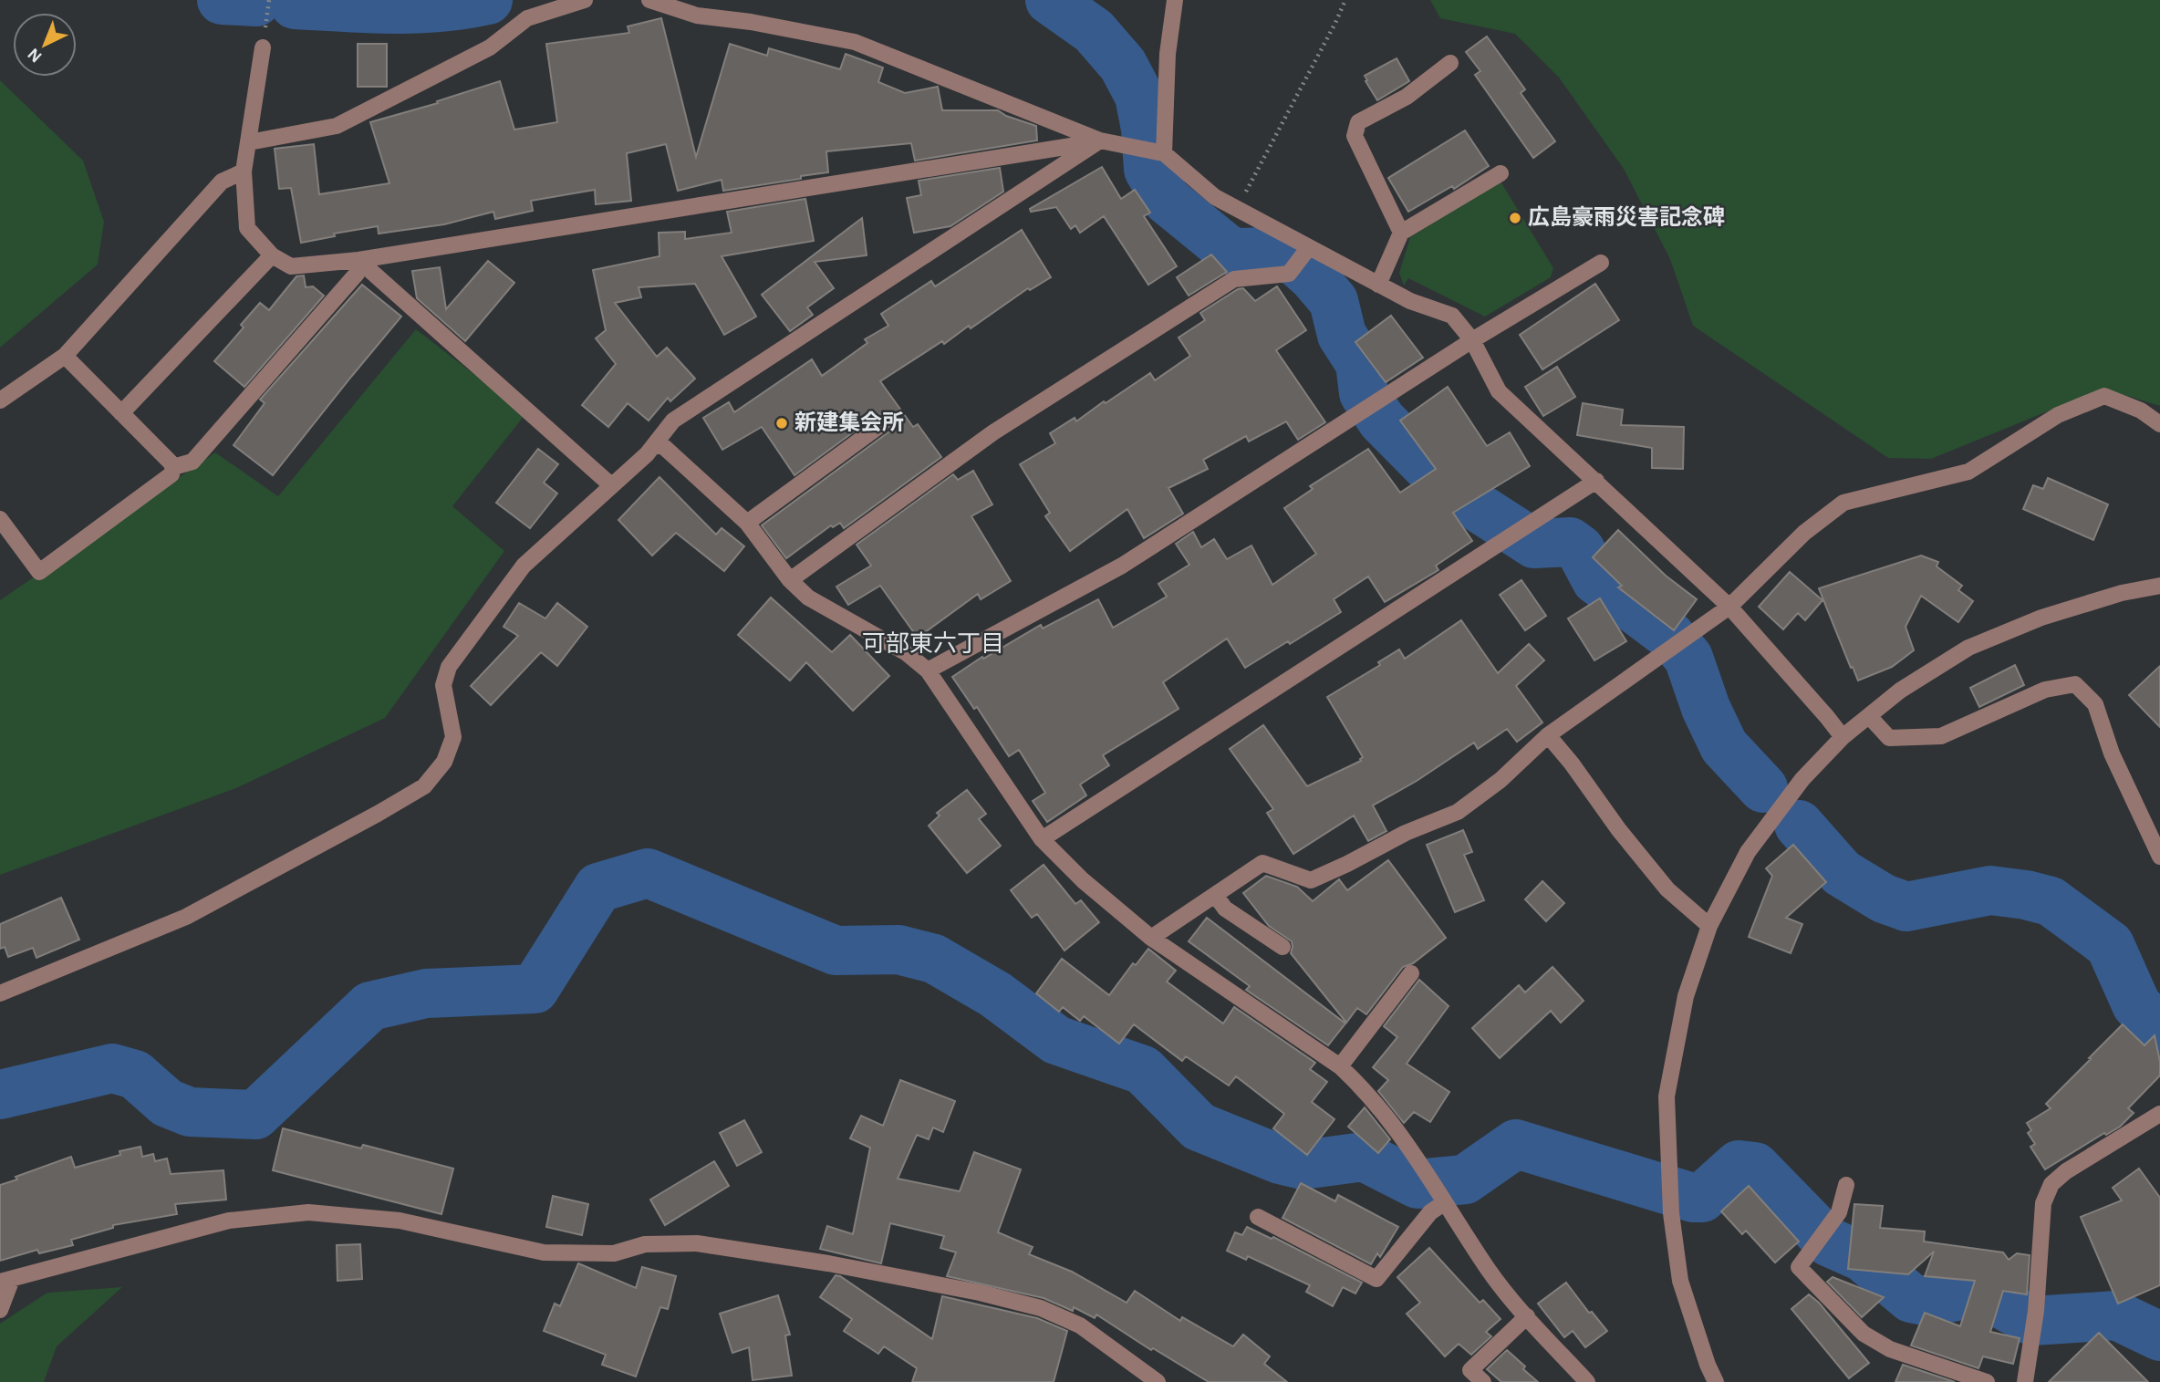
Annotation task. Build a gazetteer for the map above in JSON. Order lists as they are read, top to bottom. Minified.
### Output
{"districts":["可部東六丁目"],"places":["広島豪雨災害記念碑","新建集会所"],"north":"bottom left"}
